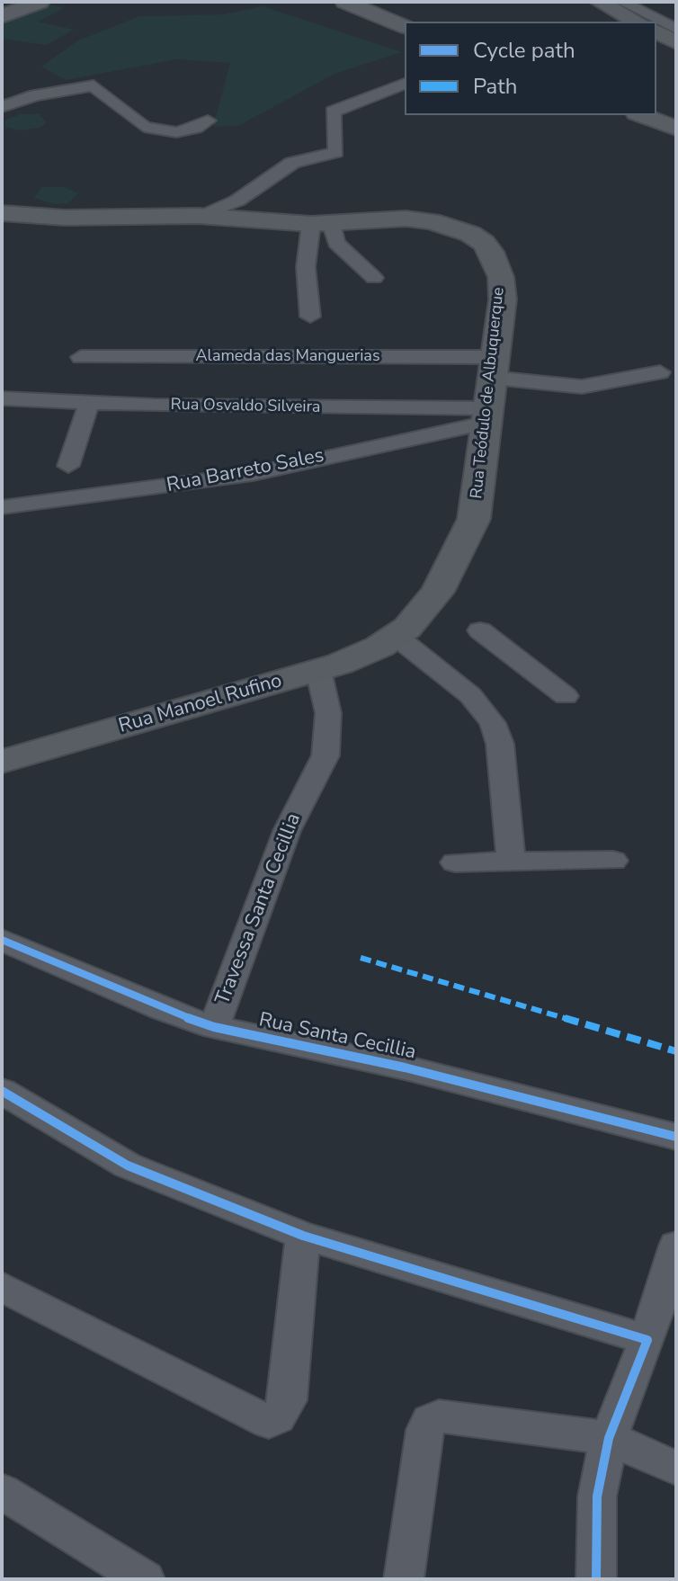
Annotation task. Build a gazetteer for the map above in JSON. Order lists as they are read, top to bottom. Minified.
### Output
{"streets":{"main road":["Rua Teódulo de Albuquerque","Rua Manoel Rufino"],"street":["Alameda das Manguerias","Rua Osvaldo Silveira","Rua Barreto Sales","Travessa Santa Cecillia","Rua Santa Cecillia"]},"crossings":[["Alameda das Manguerias","Rua Teódulo de Albuquerque"],["Rua Teódulo de Albuquerque","Rua Osvaldo Silveira"],["Rua Teódulo de Albuquerque","Rua Barreto Sales"],["Rua Teódulo de Albuquerque","Rua Manoel Rufino"],["Rua Osvaldo Silveira","Rua Barreto Sales"],["Rua Manoel Rufino","Travessa Santa Cecillia"],["Travessa Santa Cecillia","Rua Santa Cecillia"]],"legend":["Cycle path","Path"]}
